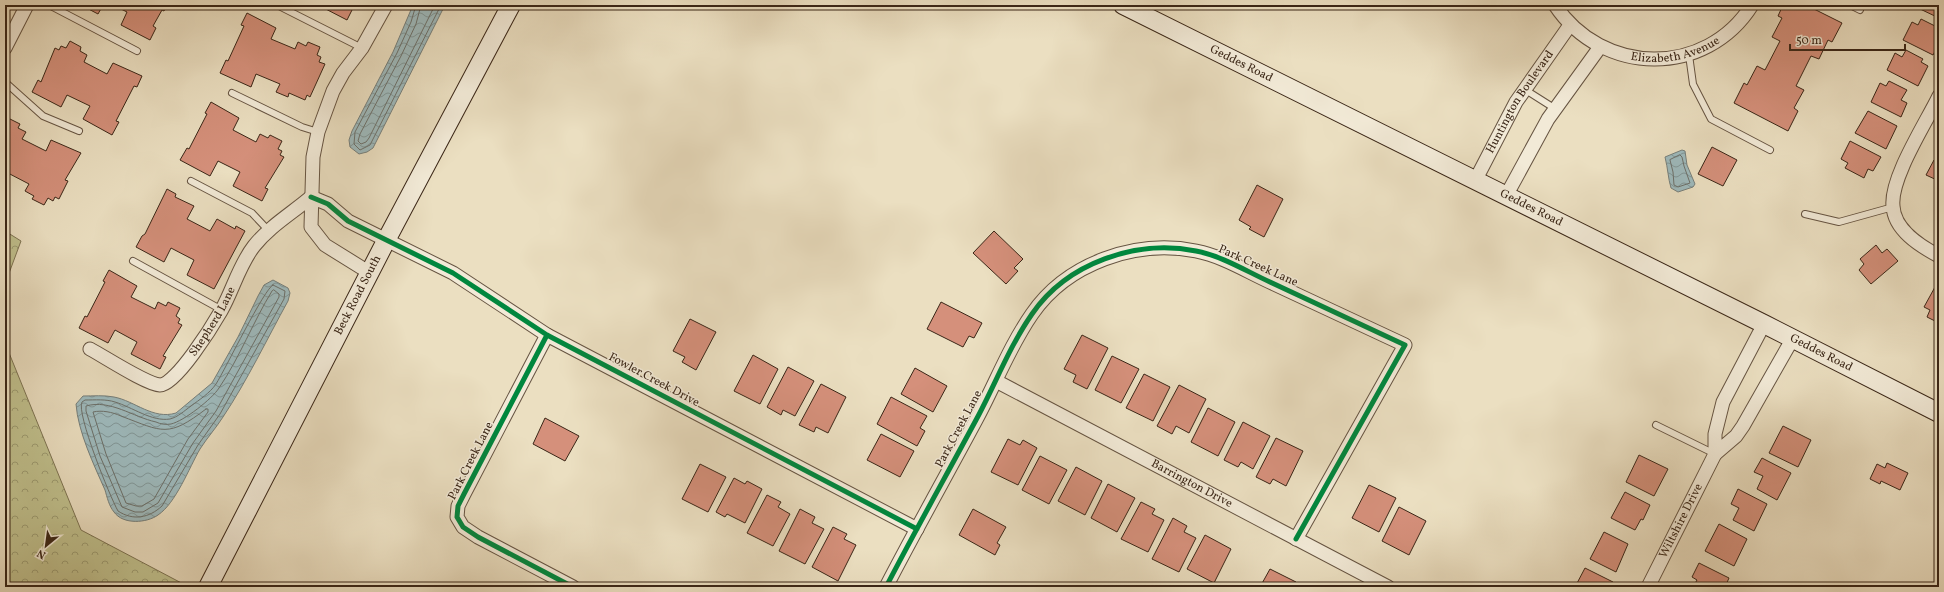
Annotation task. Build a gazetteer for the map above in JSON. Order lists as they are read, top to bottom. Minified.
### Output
{"streets":{"main road":["Geddes Road","Beck Road South"],"street":["Elizabeth Avenue","Huntington Boulevard","Park Creek Lane","Shepherd Lane","Fowler Creek Drive","Barrington Drive","Wiltshire Drive"]},"crossings":[["Elizabeth Avenue","Huntington Boulevard"],["Geddes Road","Huntington Boulevard"],["Geddes Road","Wiltshire Drive"],["Park Creek Lane","Fowler Creek Drive"],["Park Creek Lane","Barrington Drive"],["Beck Road South","Fowler Creek Drive"]],"scale_bar":"50 m","north":"bottom left"}
